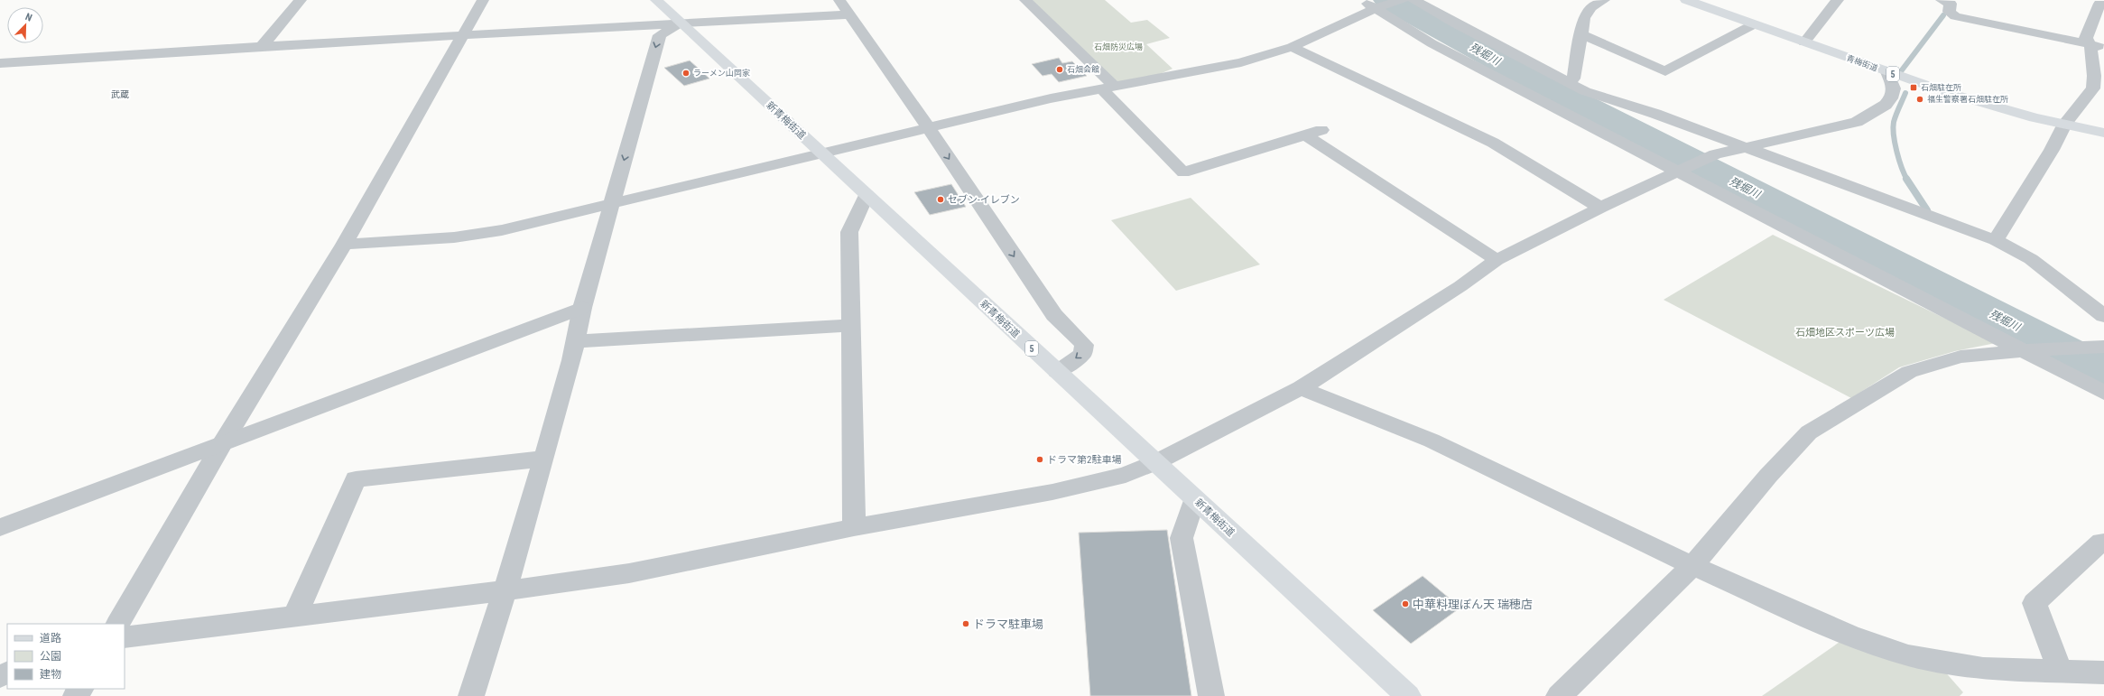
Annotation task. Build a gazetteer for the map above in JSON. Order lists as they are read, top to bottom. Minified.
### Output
{"streets":{"main road":["青梅街道","5","新青梅街道"]},"districts":["武蔵"],"water":["残堀川"],"parks":["石畑防災広場","石畑地区スポーツ広場"],"places":{"other":["石畑会館","ラーメン山岡家","福生警察署石畑駐在所","セブン-イレブン","ドラマ第2駐車場","中華料理ぼん天 瑞穂店","ドラマ駐車場"],"transit":["石畑駐在所"]},"legend":["道路","公園","建物"],"north":"top right"}
